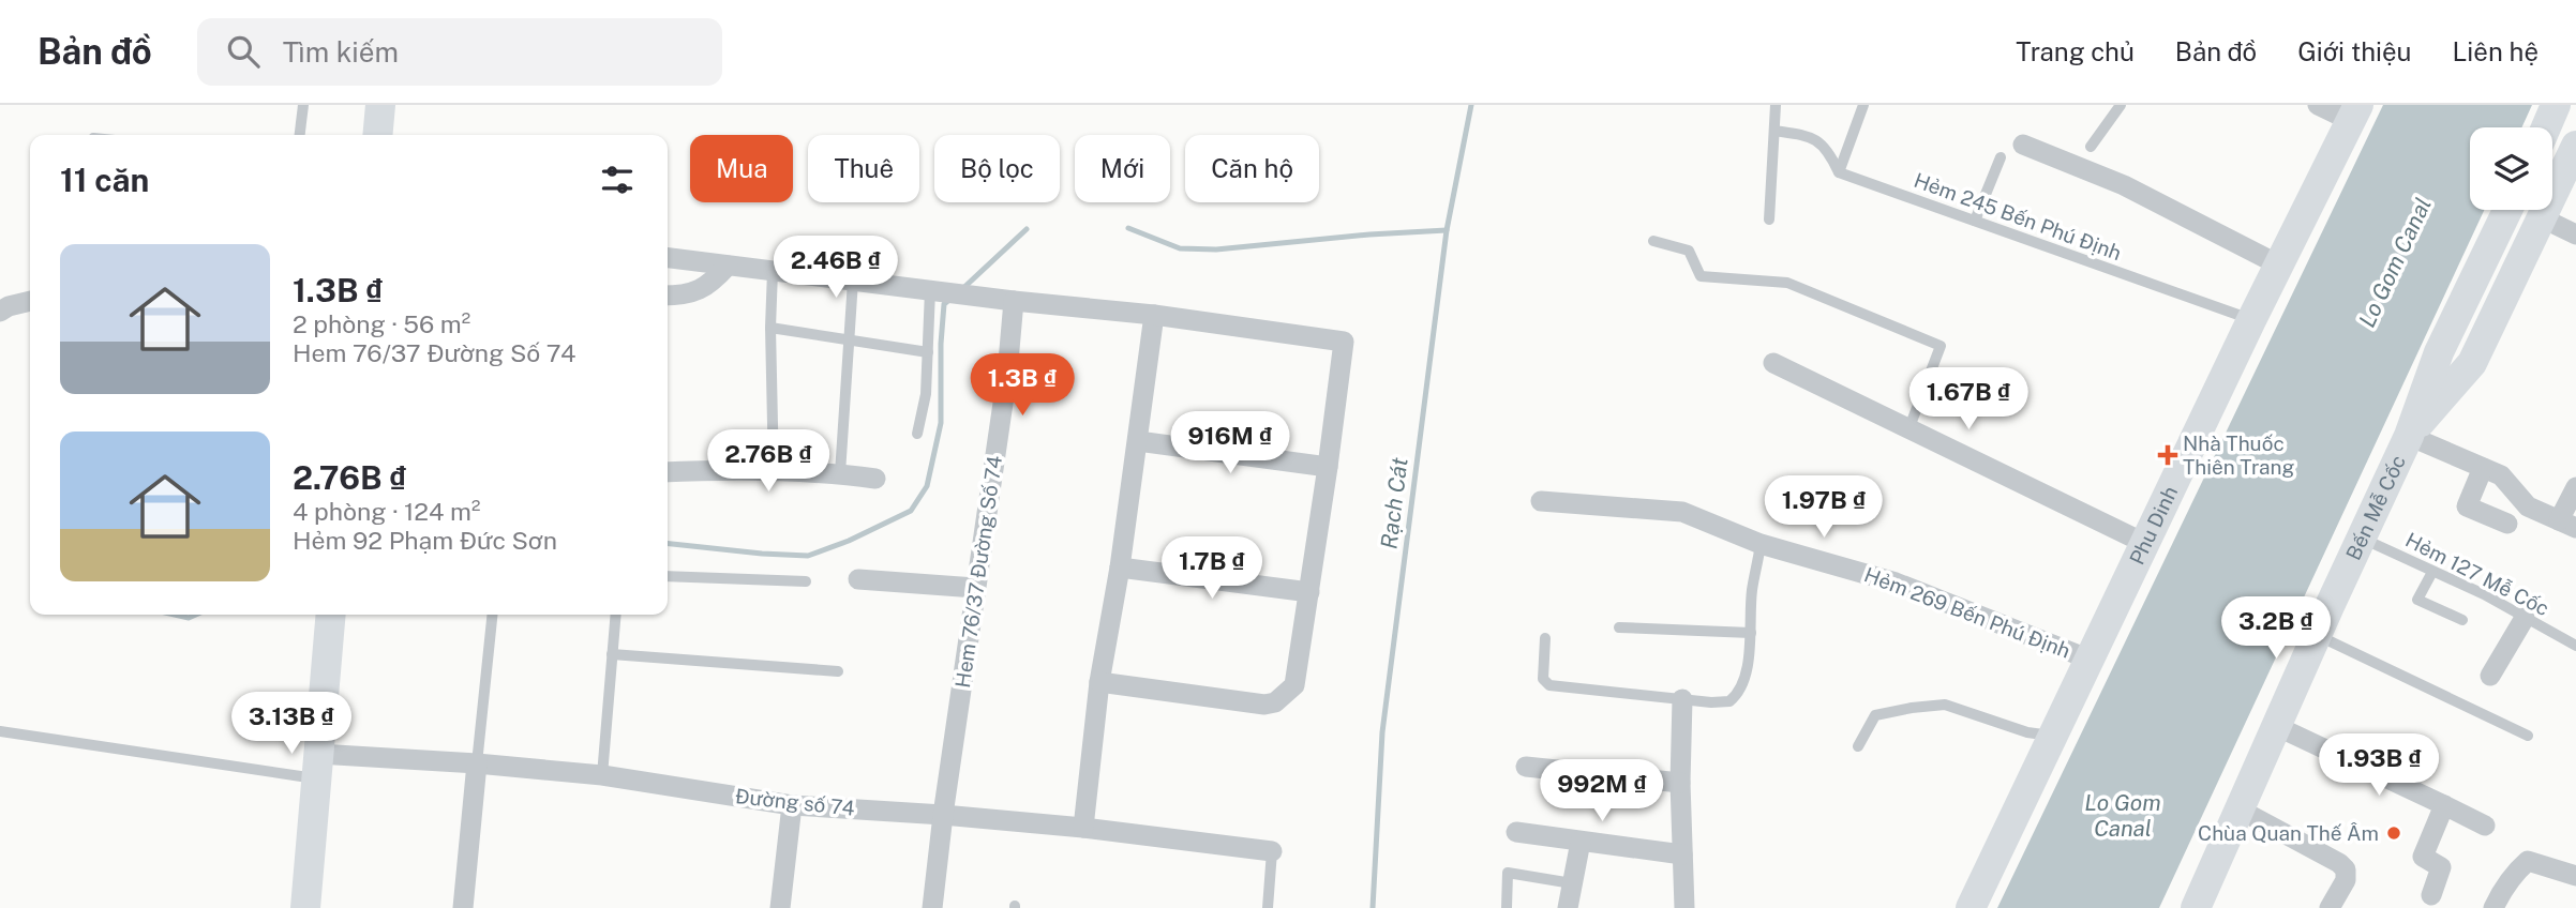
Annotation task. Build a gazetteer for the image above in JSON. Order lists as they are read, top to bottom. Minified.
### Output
{"streets":{"street":["Bến Mễ Cốc","Phu Dinh","Hem 76/37 Đường Số 74","Hẻm 269 Bến Phú Định","Đường số 74"],"lane":["Hẻm 245 Bến Phú Định","Hẻm 127 Mễ Cốc"]},"crossings":[["Hẻm 245 Bến Phú Định","Phu Dinh"],["Bến Mễ Cốc","Hẻm 127 Mễ Cốc"],["Phu Dinh","Hẻm 269 Bến Phú Định"],["Hem 76/37 Đường Số 74","Đường số 74"]],"water":["Lo Gom Canal","Rạch Cát"],"places":{"health":["Nhà Thuốc Thiên Trang"],"other":["Chùa Quan Thế Âm"]},"page":{"header":"Bản đồ","search":"Tìm kiếm","nav":["Trang chủ","Bản đồ","Giới thiệu","Liên hệ"],"chip":["Mua","Thuê","Bộ lọc","Mới","Căn hộ"],"heading":"11 căn","list":[{"name":"1.3B ₫","note":"2 phòng · 56 m² · Hem 76/37 Đường Số 74"},{"name":"2.76B ₫","note":"4 phòng · 124 m² · Hẻm 92 Phạm Đức Sơn"}],"price":["2.46B ₫","1.3B ₫","1.67B ₫","916M ₫","2.76B ₫","1.97B ₫","1.7B ₫","3.2B ₫","3.13B ₫","1.93B ₫","992M ₫"]}}
